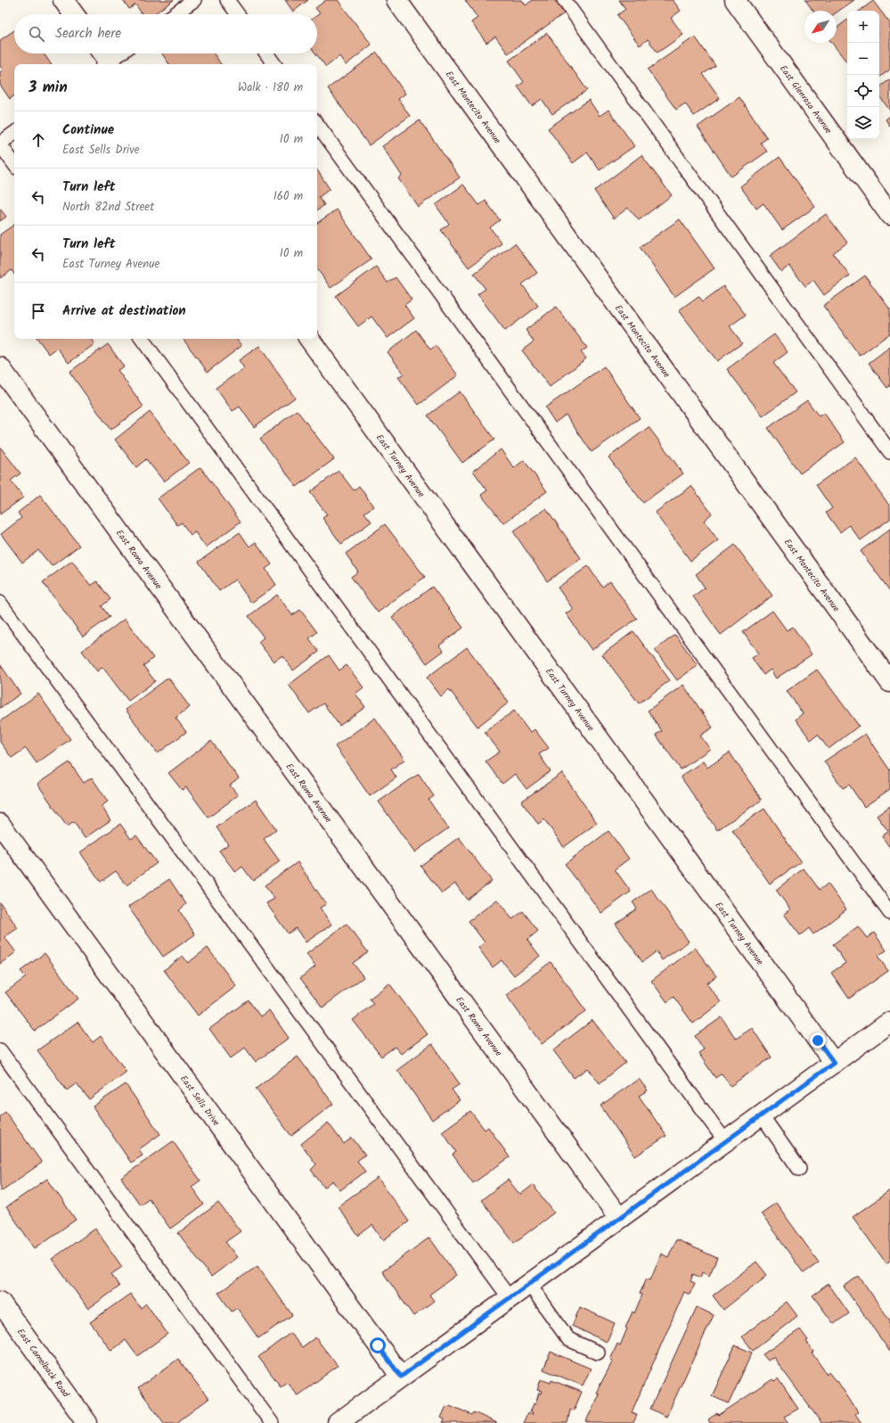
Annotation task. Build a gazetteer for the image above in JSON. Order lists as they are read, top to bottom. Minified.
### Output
{"streets":{"street":["East Glenrosa Avenue","East Montecito Avenue","East Turney Avenue","East Roma Avenue","East Sells Drive","East Camelback Road"]},"north":"bottom left","page":{"map_buttons":["+","−"],"search":"Search here","heading":["3 min","Walk · 180 m"],"list":[["Continue","East Sells Drive","10 m"],["Turn left","North 82nd Street","160 m"],["Turn left","East Turney Avenue","10 m"],"Arrive at destination"]}}
